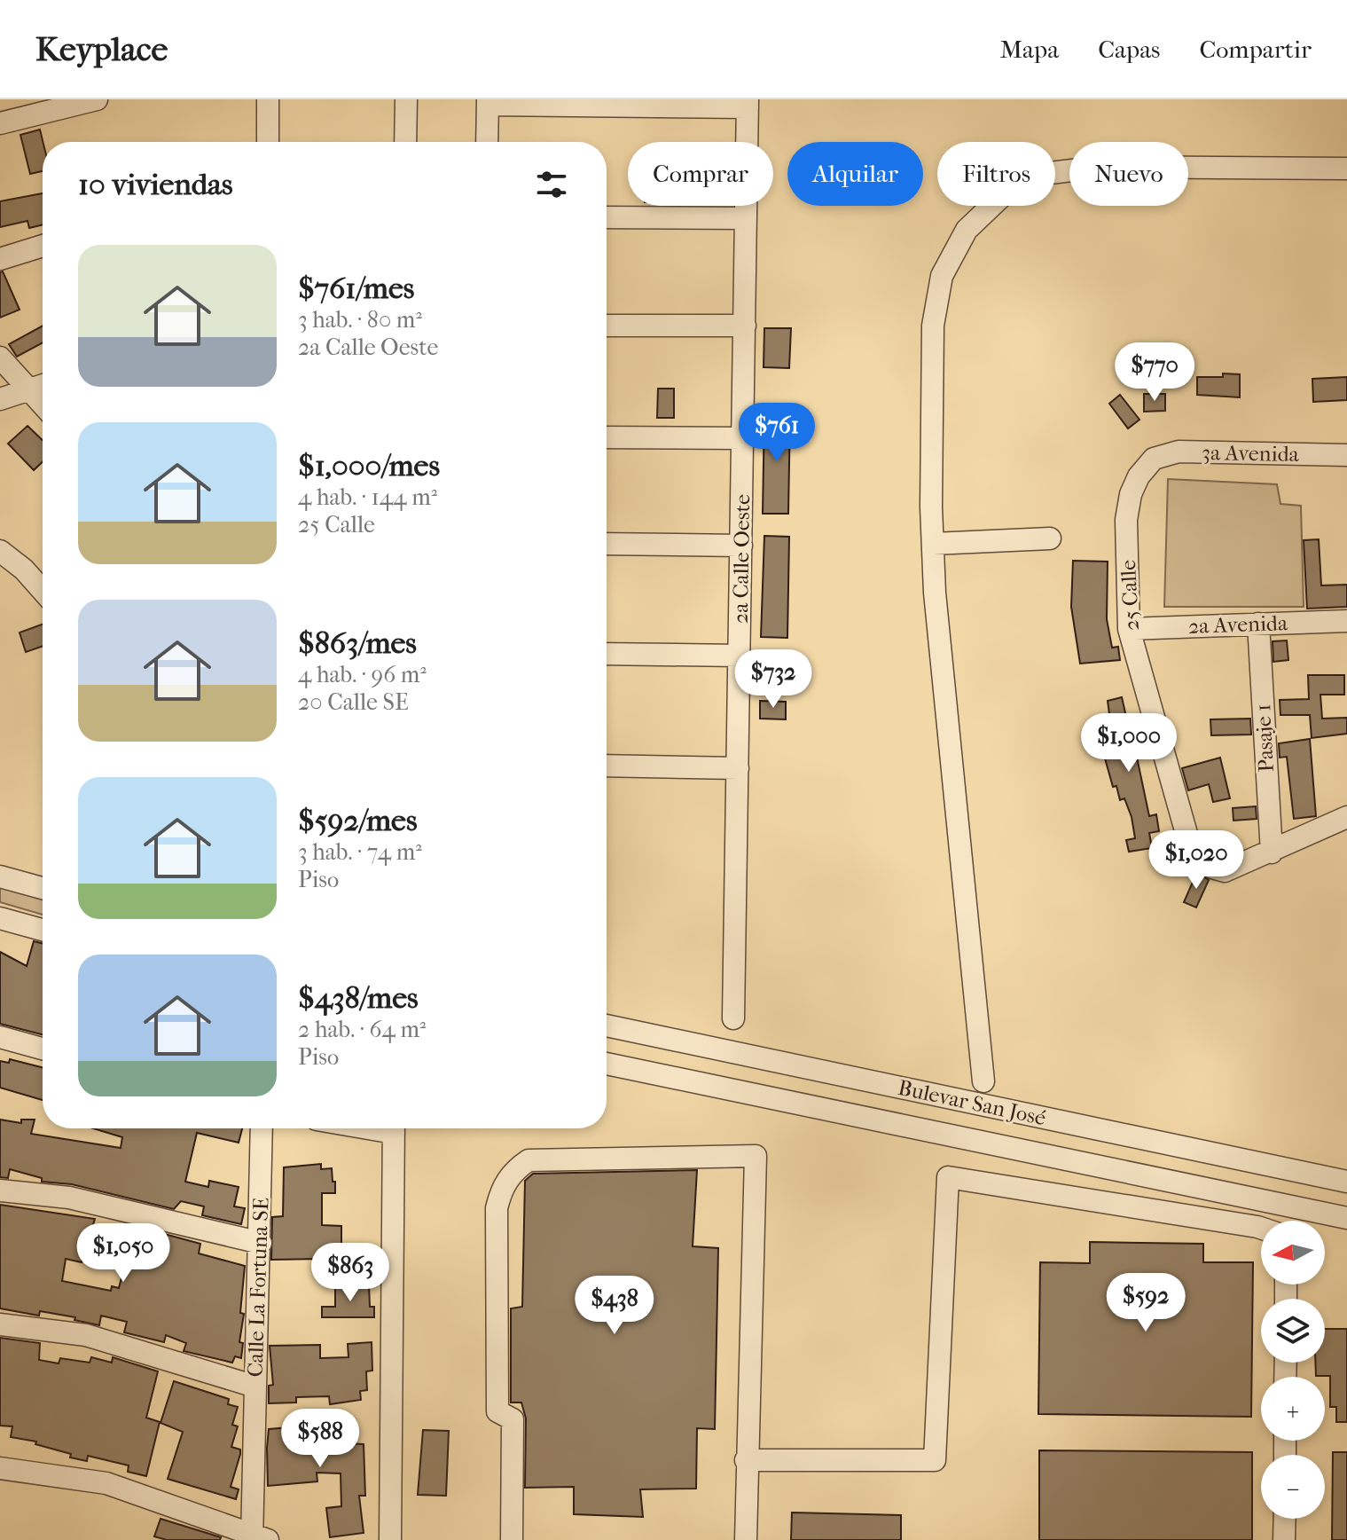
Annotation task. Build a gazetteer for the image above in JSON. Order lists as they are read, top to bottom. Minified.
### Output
{"streets":{"street":["3a Avenida","2a Calle Oeste","25 Calle","2a Avenida","Pasaje 1","Bulevar San José","Calle La Fortuna SE"]},"crossings":[["3a Avenida","25 Calle"],["25 Calle","2a Avenida"],["25 Calle","Pasaje 1"],["2a Avenida","Pasaje 1"]],"north":"left","page":{"header":"Keyplace","nav":["Mapa","Capas","Compartir"],"chip":["Comprar","Alquilar","Filtros","Nuevo"],"heading":"10 viviendas","list":[{"name":"$761/mes","note":"3 hab. · 80 m² · 2a Calle Oeste"},{"name":"$1,000/mes","note":"4 hab. · 144 m² · 25 Calle"},{"name":"$863/mes","note":"4 hab. · 96 m² · 20 Calle SE"},{"name":"$592/mes","note":"3 hab. · 74 m² · Piso"},{"name":"$438/mes","note":"2 hab. · 64 m² · Piso"}],"price":["$770","$761","$732","$1,000","$1,020","$1,050","$863","$592","$438","$588"],"map_buttons":["+","−"]}}
